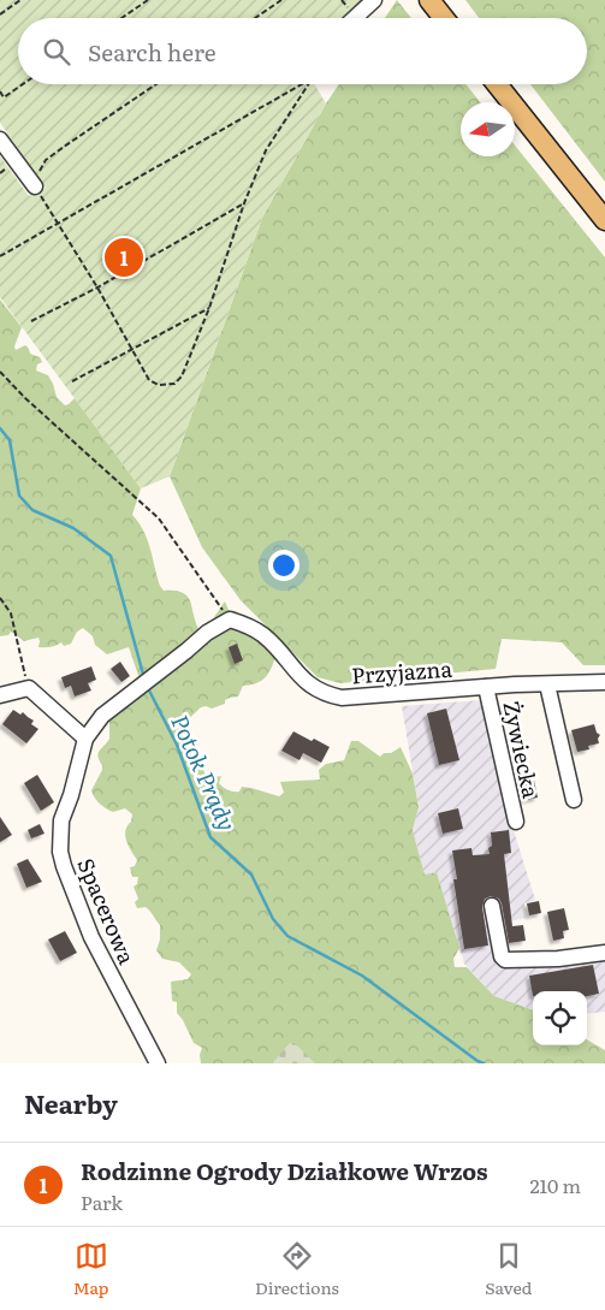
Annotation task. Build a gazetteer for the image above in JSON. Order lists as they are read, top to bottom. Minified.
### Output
{"streets":{"street":["Przyjazna","Żywiecka","Spacerowa"]},"crossings":[["Przyjazna","Żywiecka"],["Przyjazna","Spacerowa"]],"water":["Potok Prądy"],"north":"left","page":{"search":"Search here","pins":"1","heading":"Nearby","list":[{"mark":"1","name":"Rodzinne Ogrody Działkowe Wrzos","note":"Park","value":"210 m"}],"nav":["Map","Directions","Saved"]}}
